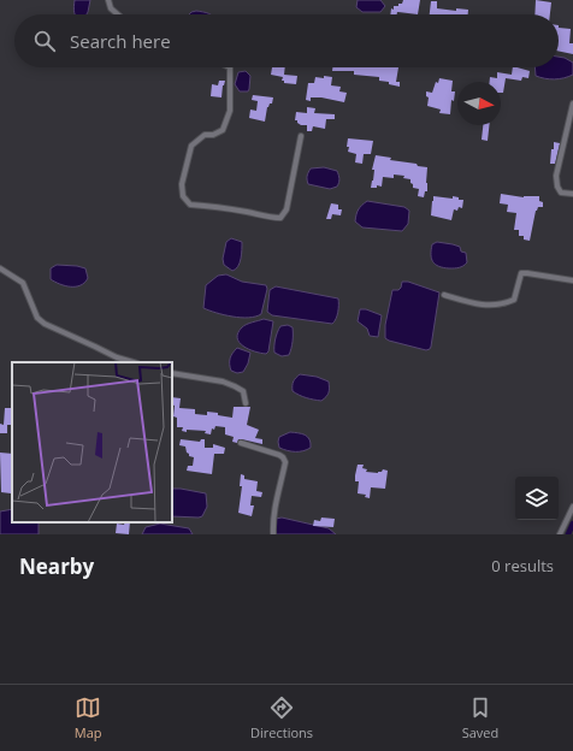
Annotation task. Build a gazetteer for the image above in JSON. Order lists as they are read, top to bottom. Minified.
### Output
{"north":"right","page":{"search":"Search here","heading":["Nearby","0 results"],"nav":["Map","Directions","Saved"]}}
